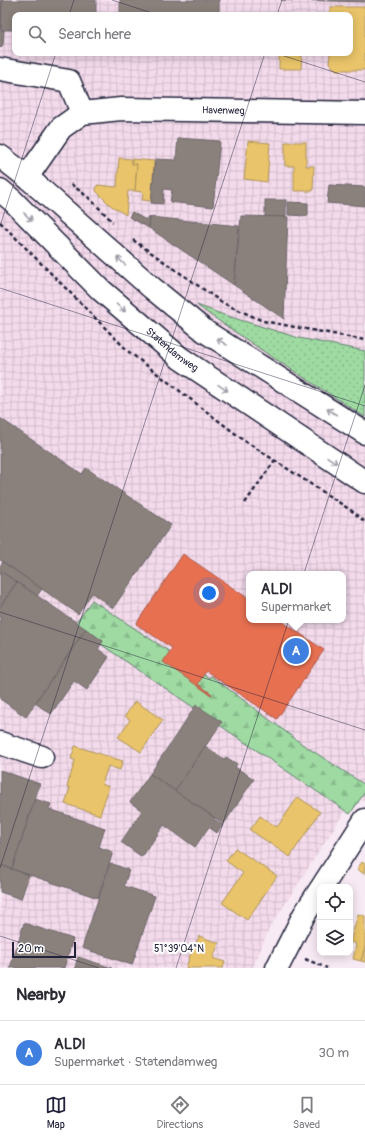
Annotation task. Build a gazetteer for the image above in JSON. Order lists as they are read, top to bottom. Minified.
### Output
{"streets":{"street":["Havenweg","Statendamweg"]},"scale_bar":"20 m","page":{"search":"Search here","popup":["ALDI","Supermarket"],"pins":"A","scale":"20 m","heading":"Nearby","list":[{"mark":"A","name":"ALDI","note":"Supermarket · Statendamweg","value":"30 m"}],"nav":["Map","Directions","Saved"]},"coordinates":["51°39'04\"N"]}
